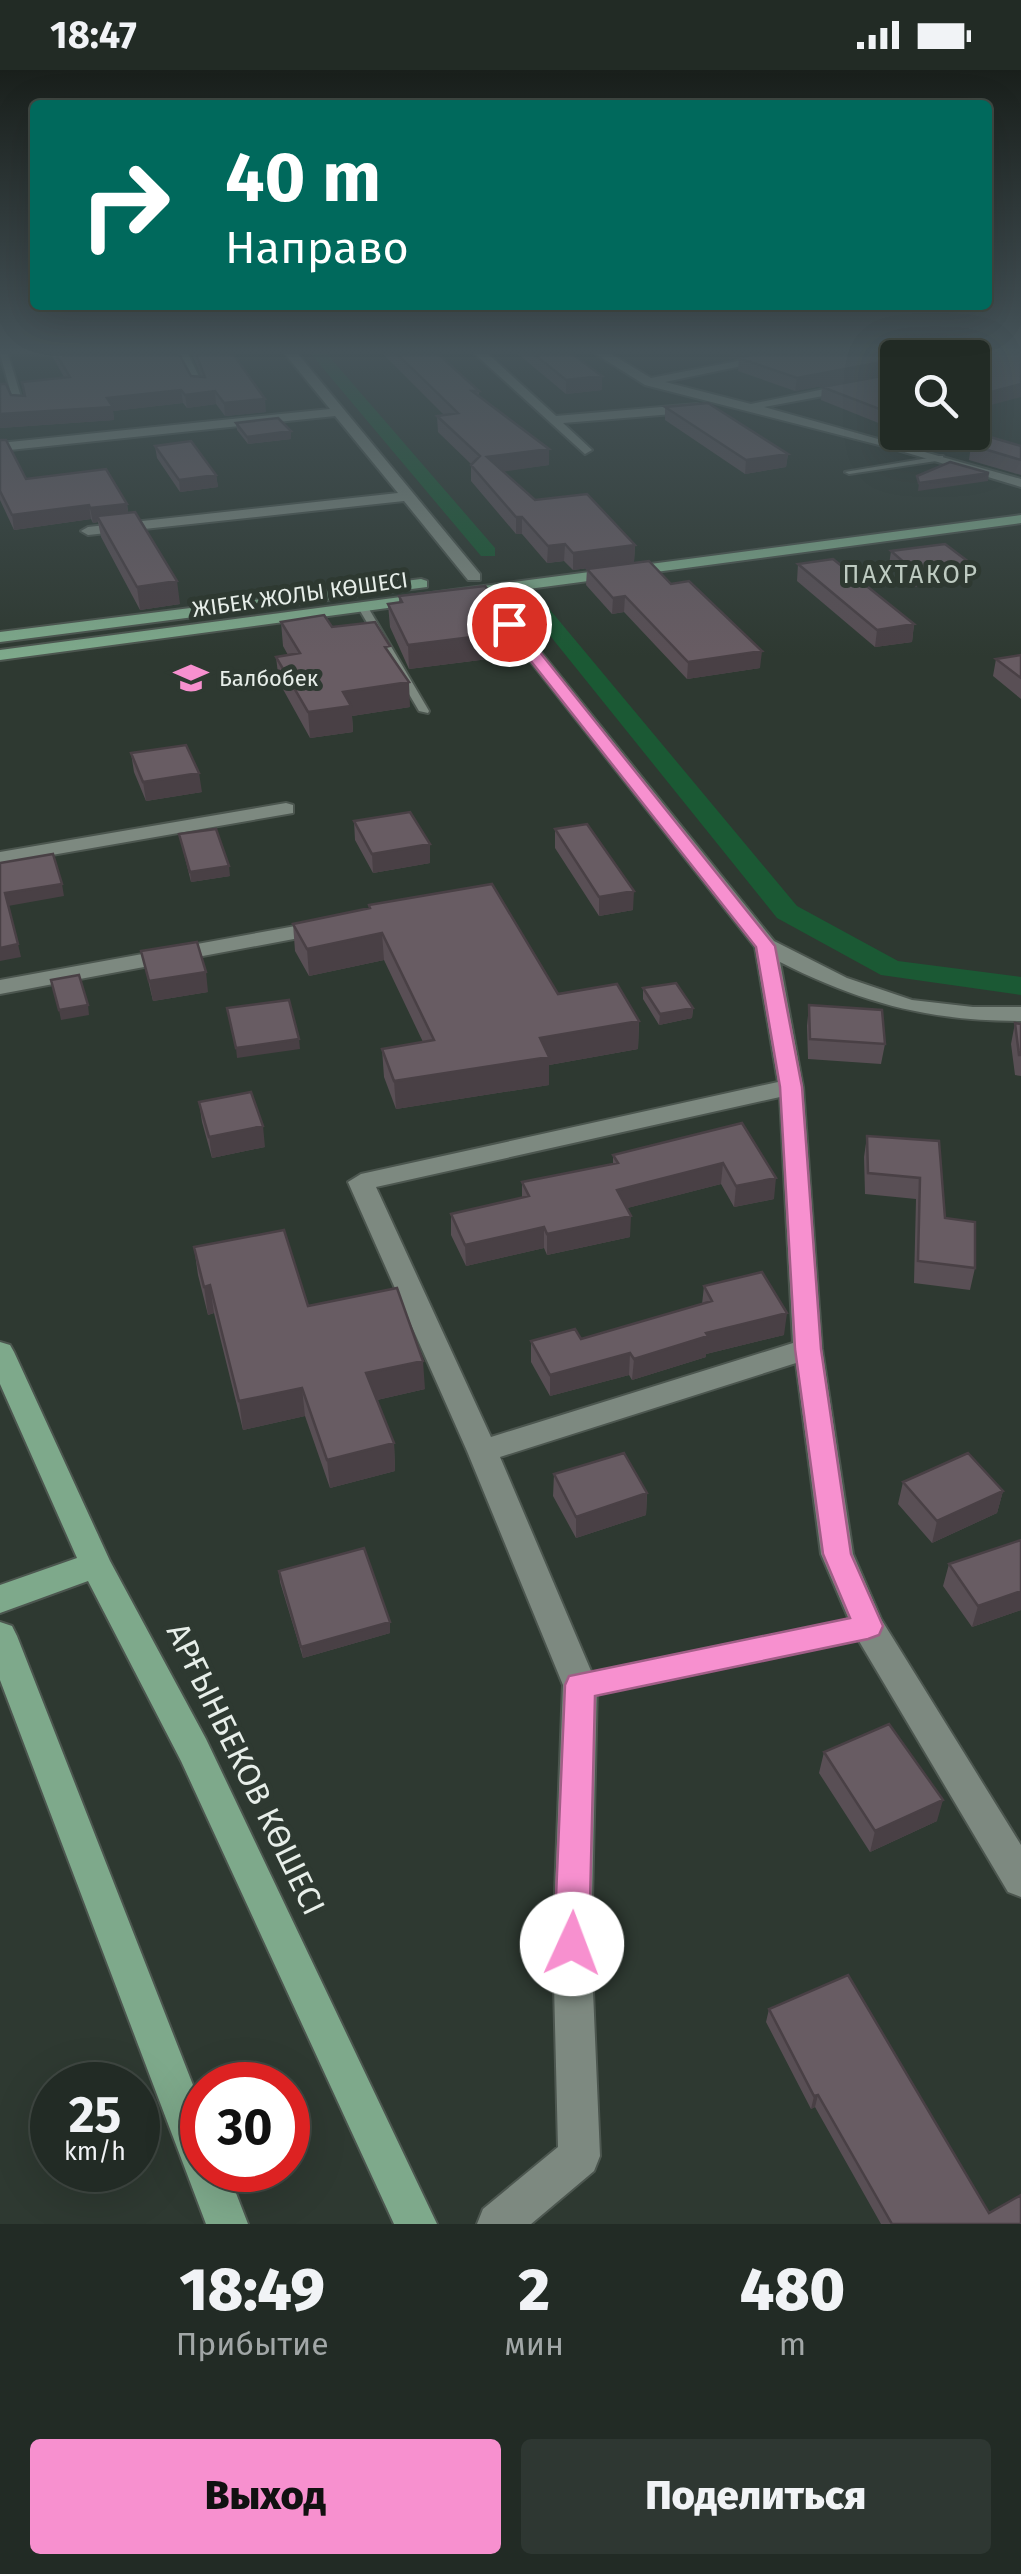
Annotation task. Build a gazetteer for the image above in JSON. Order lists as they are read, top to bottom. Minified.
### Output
{"streets":{"main road":["ЖІБЕК ЖОЛЫ КӨШЕСІ","АРҒЫНБЕКОВ КӨШЕСІ"]},"districts":["ПАХТАКОР"],"places":{"school or university":["Балбобек"]},"page":{"status":"18:47","turn":["40 m","Направо"],"speed":"25 km/h","limit":"30","eta":["18:49","Прибытие","2","мин","480","m"],"buttons":["Выход","Поделиться"]}}
